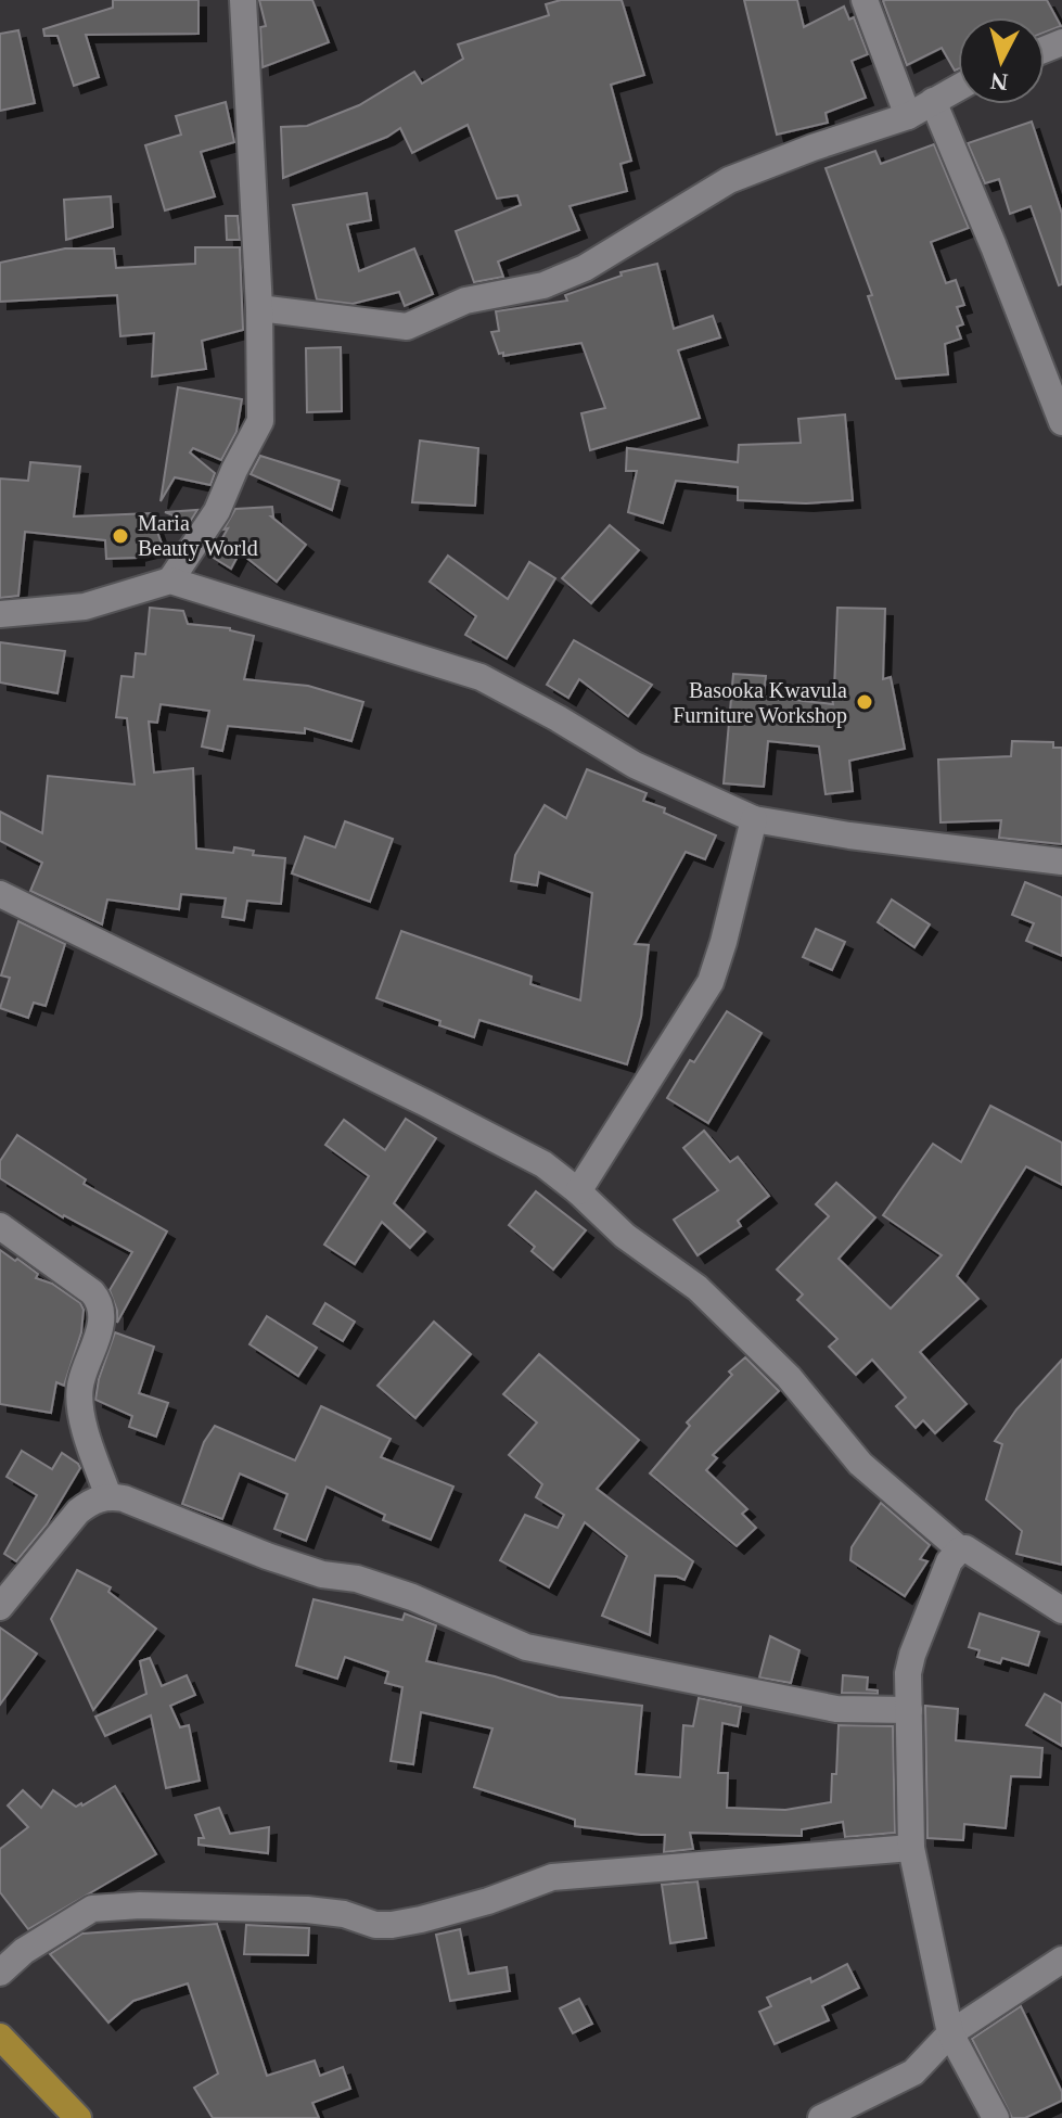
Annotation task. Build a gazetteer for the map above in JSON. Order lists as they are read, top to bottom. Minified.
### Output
{"places":["Maria Beauty World","Basooka Kwavula Furniture Workshop"],"north":"bottom"}
